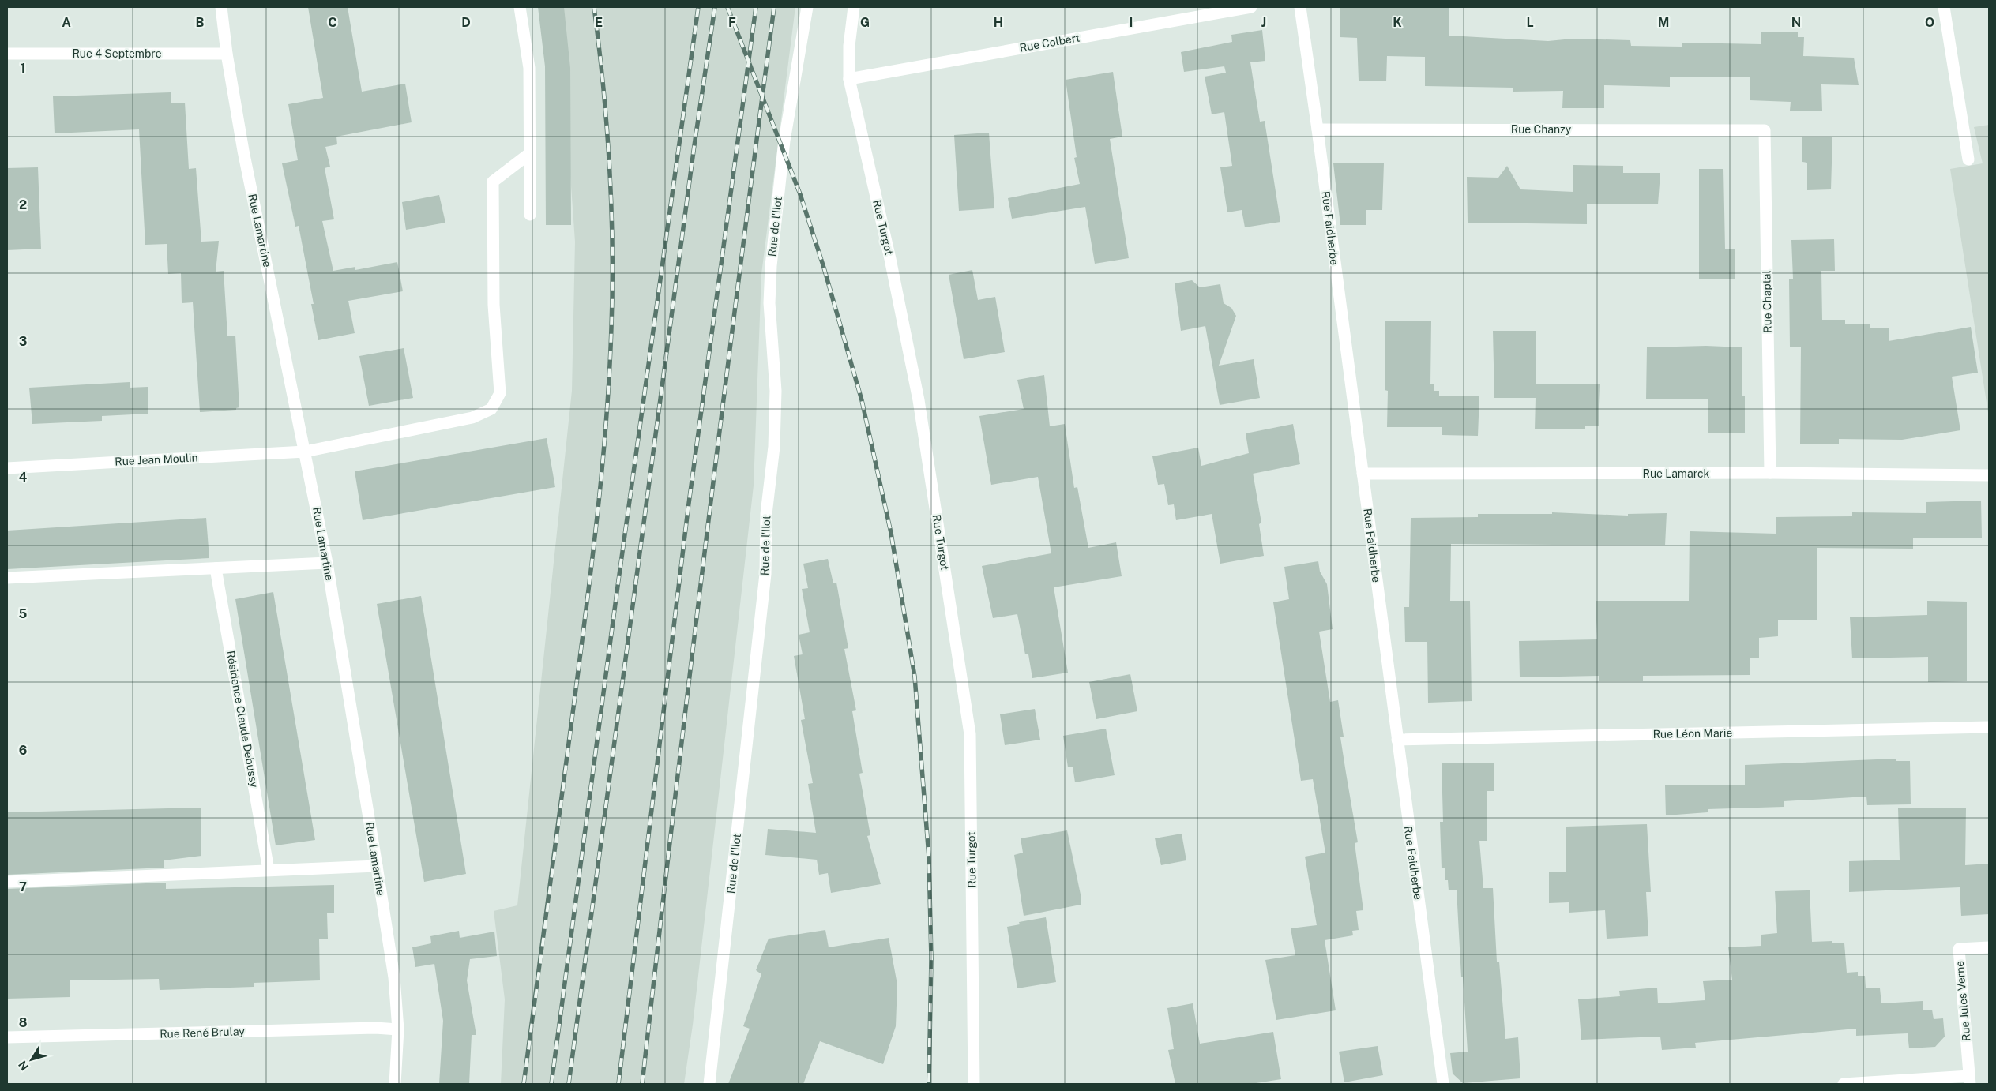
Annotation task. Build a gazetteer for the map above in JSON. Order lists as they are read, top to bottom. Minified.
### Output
{"streets":{"street":["Rue Colbert","Rue 4 Septembre","Rue Chanzy","Rue de l'Ilot","Rue Turgot","Rue Faidherbe","Rue Lamartine","Rue Chaptal","Rue Jean Moulin","Rue Lamarck","Résidence Claude Debussy","Rue Léon Marie","Rue Jules Verne","Rue René Brulay"]},"crossings":[["Rue Colbert","Rue Turgot"],["Rue 4 Septembre","Rue Lamartine"],["Rue Chanzy","Rue Faidherbe"],["Rue Chanzy","Rue Chaptal"],["Rue Faidherbe","Rue Lamarck"],["Rue Faidherbe","Rue Léon Marie"],["Rue Lamartine","Rue Jean Moulin"],["Rue Lamartine","Rue René Brulay"],["Rue Chaptal","Rue Lamarck"]],"north":"bottom left","grid":{"columns":["A","B","C","D","E","F","G","H","I","J","K","L","M","N","O"],"rows":["1","2","3","4","5","6","7","8"]}}
